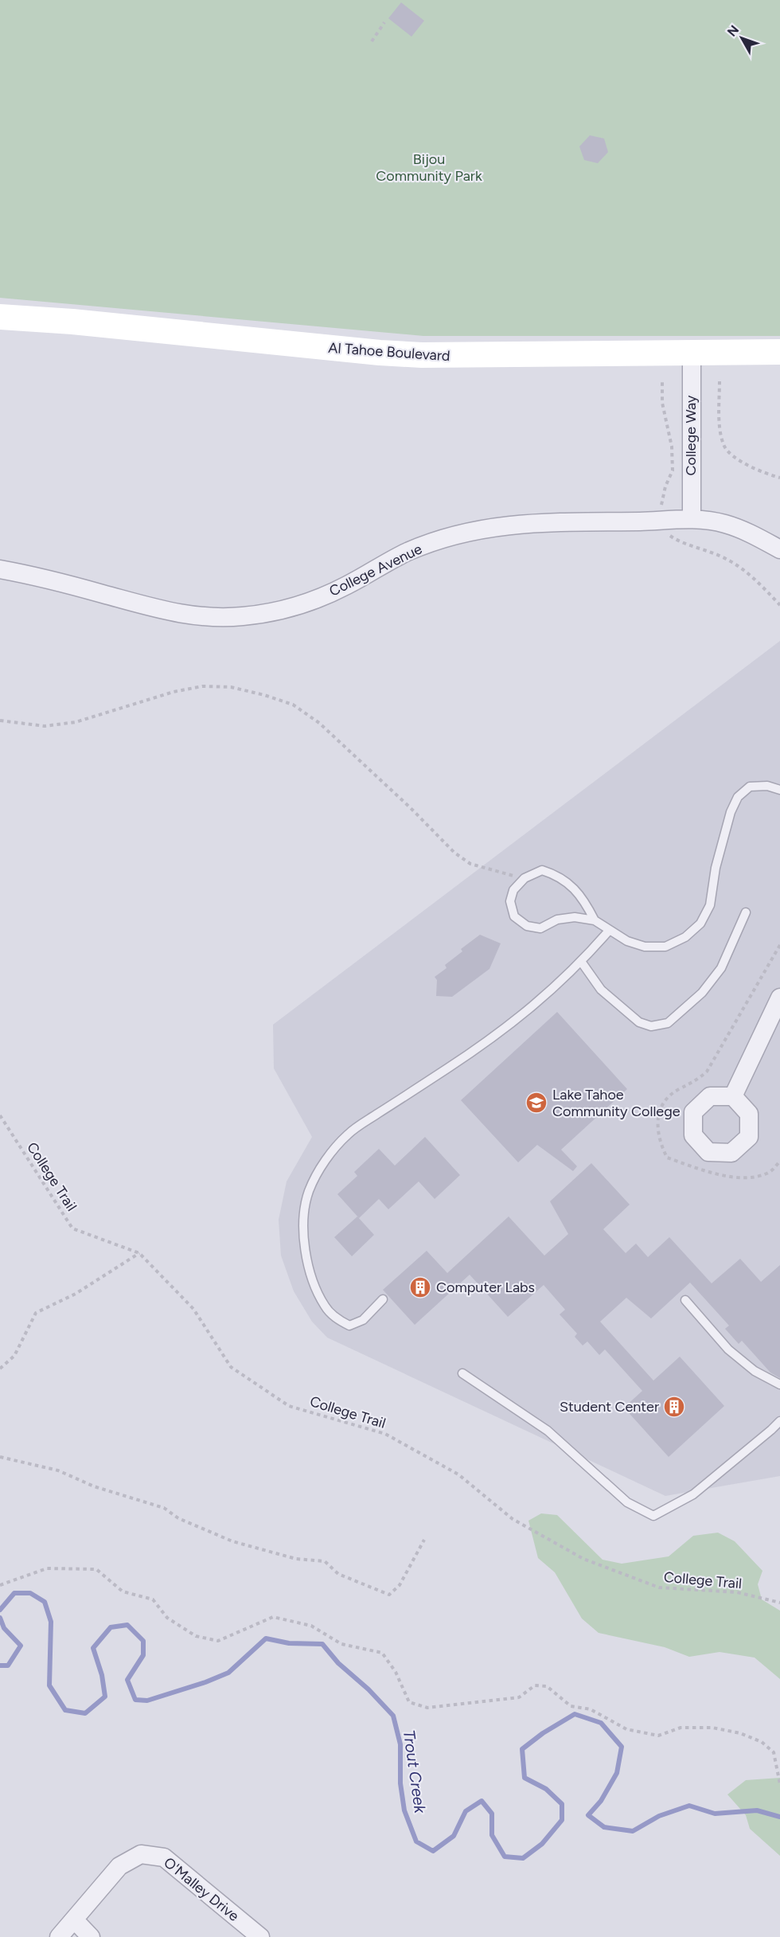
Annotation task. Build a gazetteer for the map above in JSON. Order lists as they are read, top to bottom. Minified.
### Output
{"streets":{"main road":["Al Tahoe Boulevard"],"street":["College Way","College Avenue","O'Malley Drive"],"path":["College Trail"]},"crossings":[["Al Tahoe Boulevard","College Way"],["College Way","College Avenue"]],"water":["Trout Creek"],"parks":["Bijou Community Park"],"places":{"school or university":["Lake Tahoe Community College"],"building":["Computer Labs","Student Center"]},"north":"top left"}
